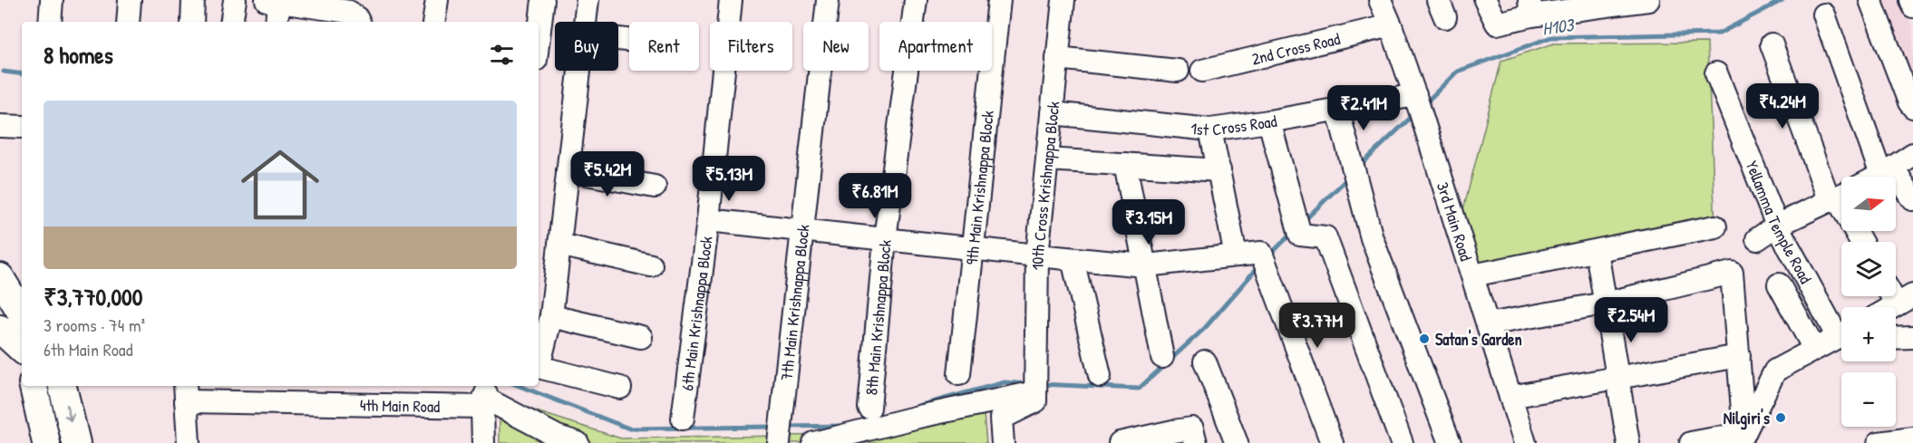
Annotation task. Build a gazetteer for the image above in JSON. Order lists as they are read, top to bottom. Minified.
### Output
{"streets":{"street":["2nd Cross Road","1st Cross Road","9th Main Krishnappa Block","10th Cross Krishnappa Block","3rd Main Road","Yellamma Temple Road","7th Main Krishnappa Block","6th Main Krishnappa Block","8th Main Krishnappa Block","4th Main Road"]},"crossings":[["2nd Cross Road","3rd Main Road"],["1st Cross Road","10th Cross Krishnappa Block"],["1st Cross Road","3rd Main Road"]],"water":["H103"],"places":["Satan's Garden","Nilgiri's"],"north":"right","page":{"chip":["Buy","Rent","Filters","New","Apartment"],"heading":"8 homes","price":["₹4.24M","₹2.41M","₹5.42M","₹5.13M","₹6.81M","₹3.15M","₹2.54M","₹3.77M"],"list":[{"name":"₹3,770,000","note":"3 rooms · 74 m² · 6th Main Road"}],"map_buttons":["+","−"]}}
